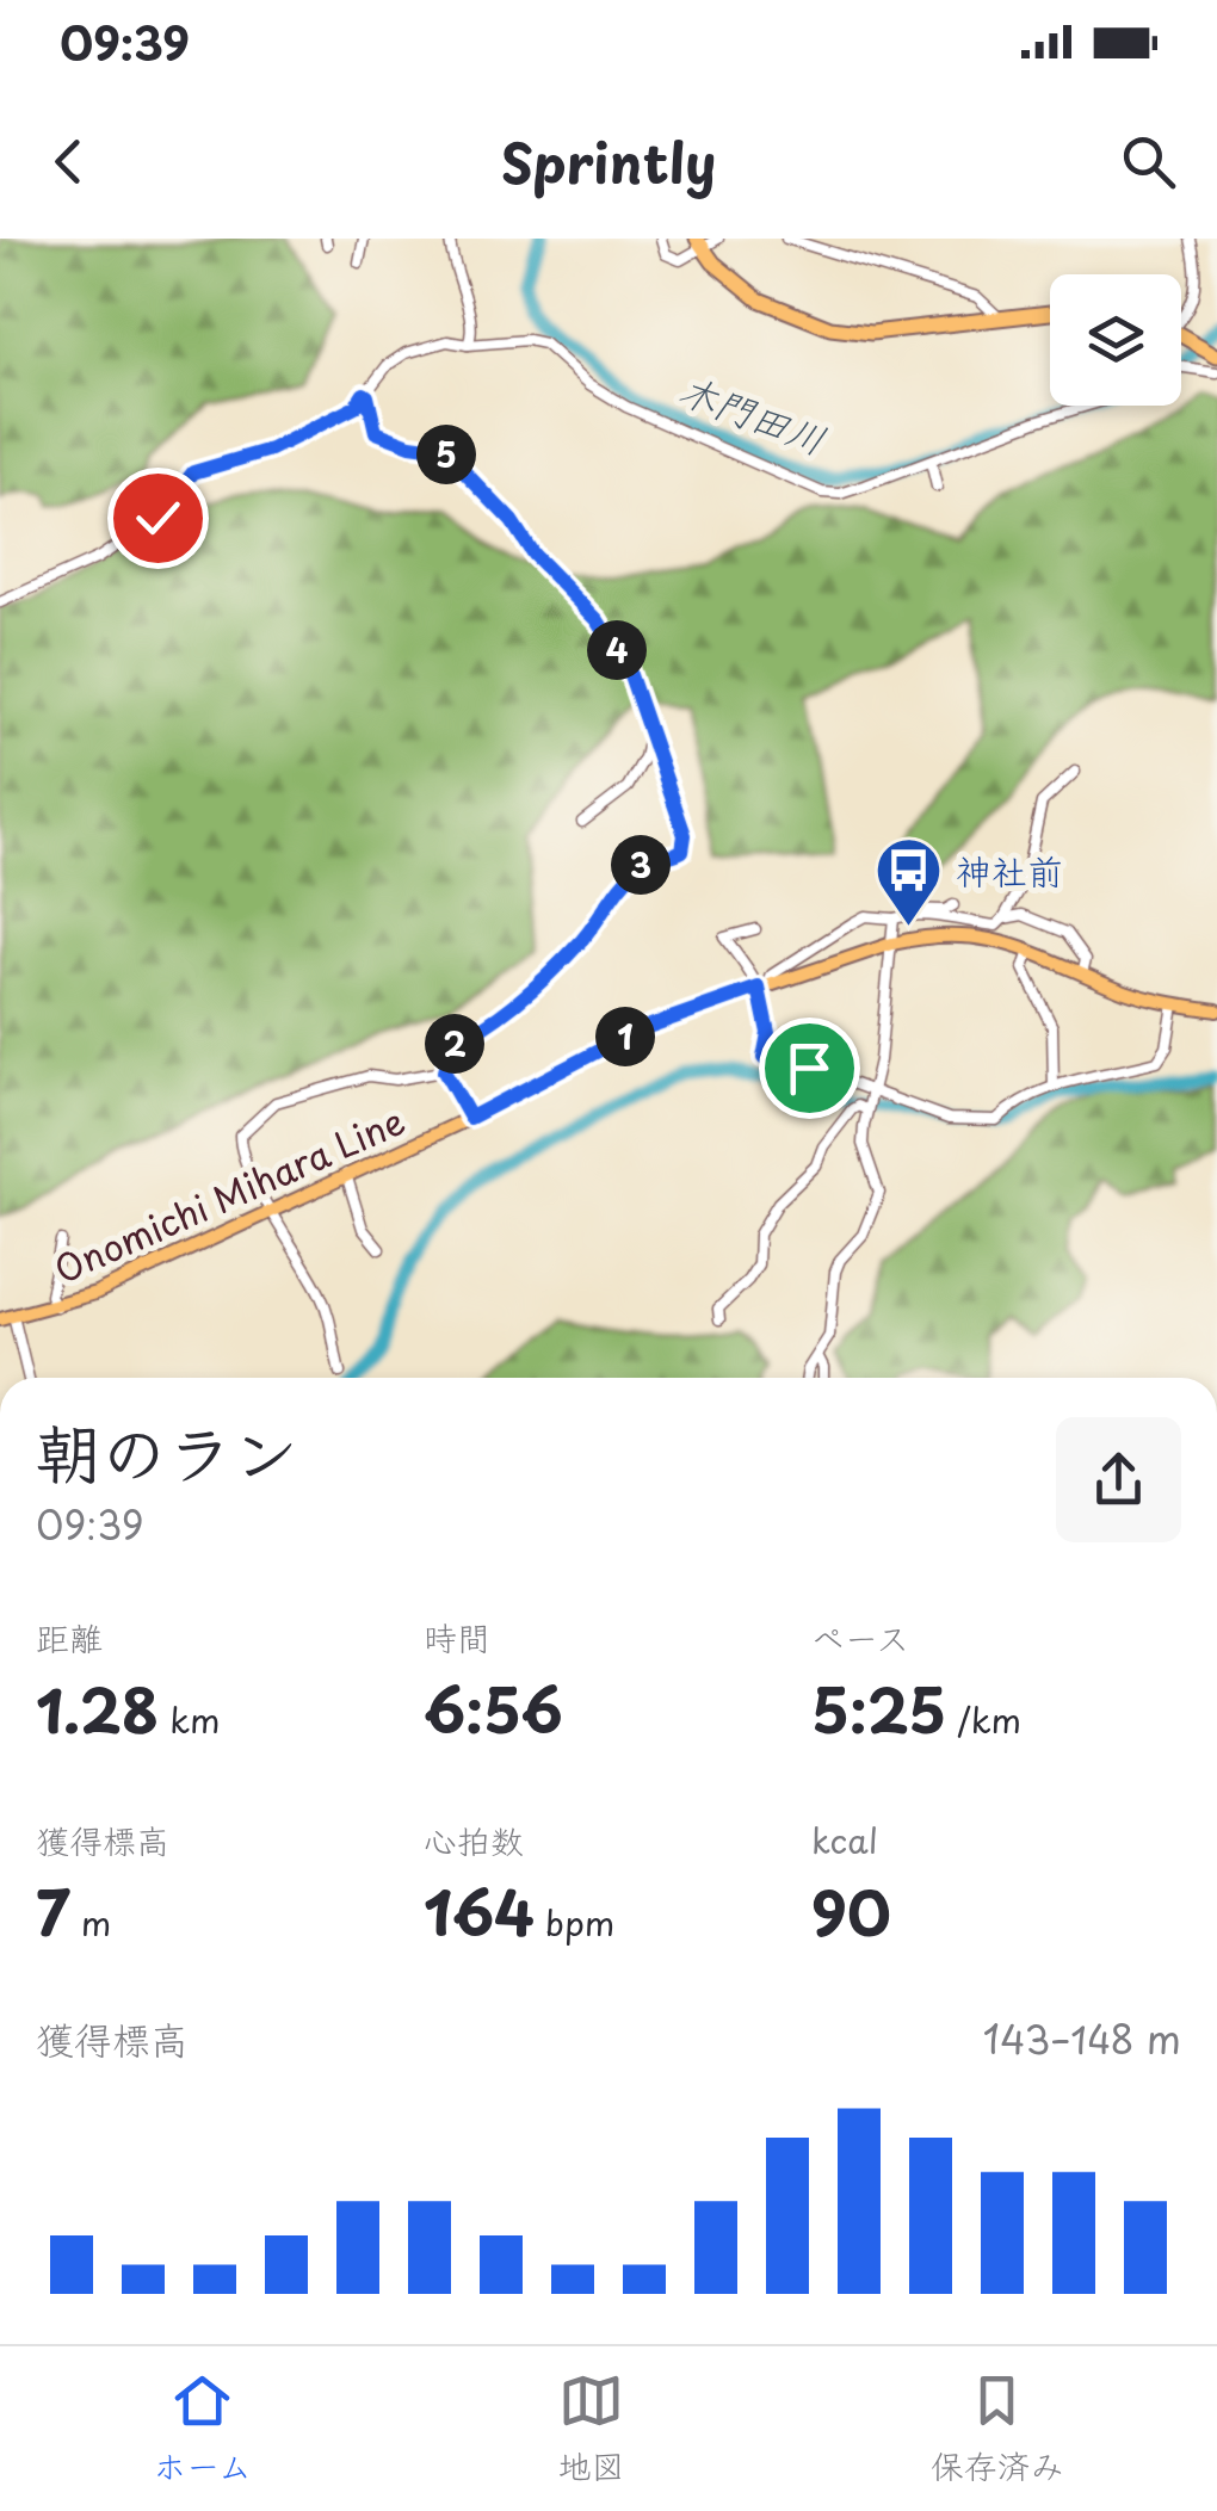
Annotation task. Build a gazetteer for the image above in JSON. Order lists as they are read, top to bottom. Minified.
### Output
{"streets":{"main road":["Onomichi Mihara Line"]},"water":["木門田川"],"places":{"bus stop":["神社前"]},"page":{"status":"09:39","header":"Sprintly","pins":["5","4","3","1","2"],"heading":["朝のラン","09:39"],"stats":[["距離","1.28 km"],["時間","6:56"],["ペース","5:25 /km"],["獲得標高","7 m"],["心拍数","164 bpm"],["kcal","90"]],"chart":["獲得標高","143–148 m"],"tabs":["ホーム","地図","保存済み"]}}
